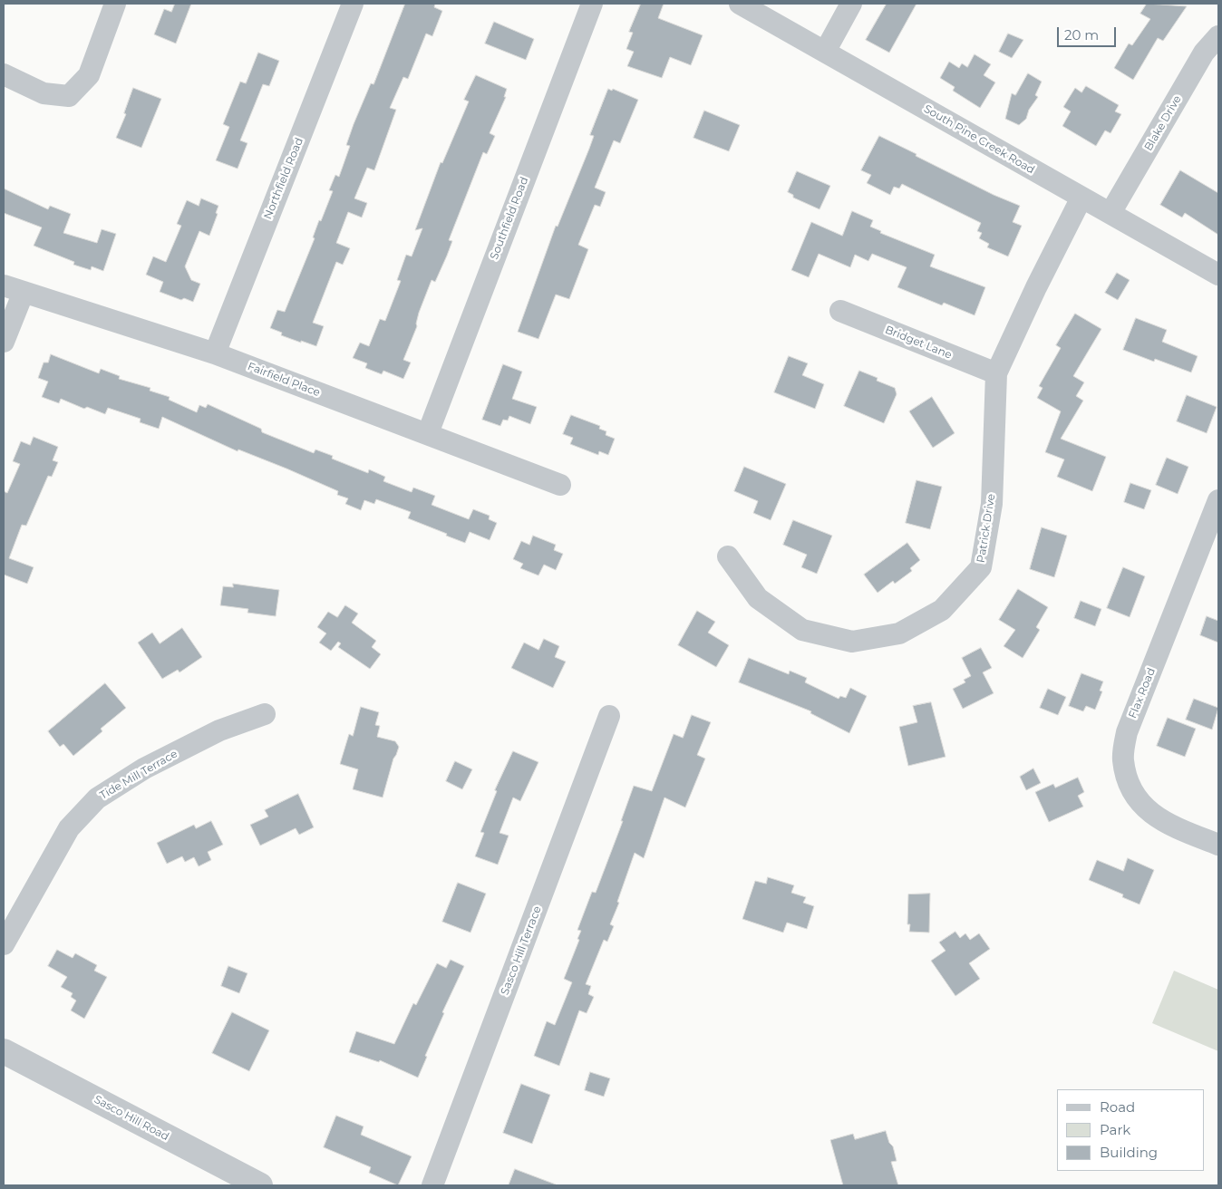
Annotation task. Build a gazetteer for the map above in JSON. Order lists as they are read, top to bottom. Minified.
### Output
{"streets":{"street":["Blake Drive","South Pine Creek Road","Northfield Road","Southfield Road","Bridget Lane","Fairfield Place","Patrick Drive","Flax Road","Tide Mill Terrace","Sasco Hill Terrace","Sasco Hill Road"]},"crossings":[["Blake Drive","South Pine Creek Road"],["South Pine Creek Road","Patrick Drive"],["Northfield Road","Fairfield Place"],["Southfield Road","Fairfield Place"],["Bridget Lane","Patrick Drive"]],"legend":["Road","Park","Building"],"scale_bar":"20 m"}
